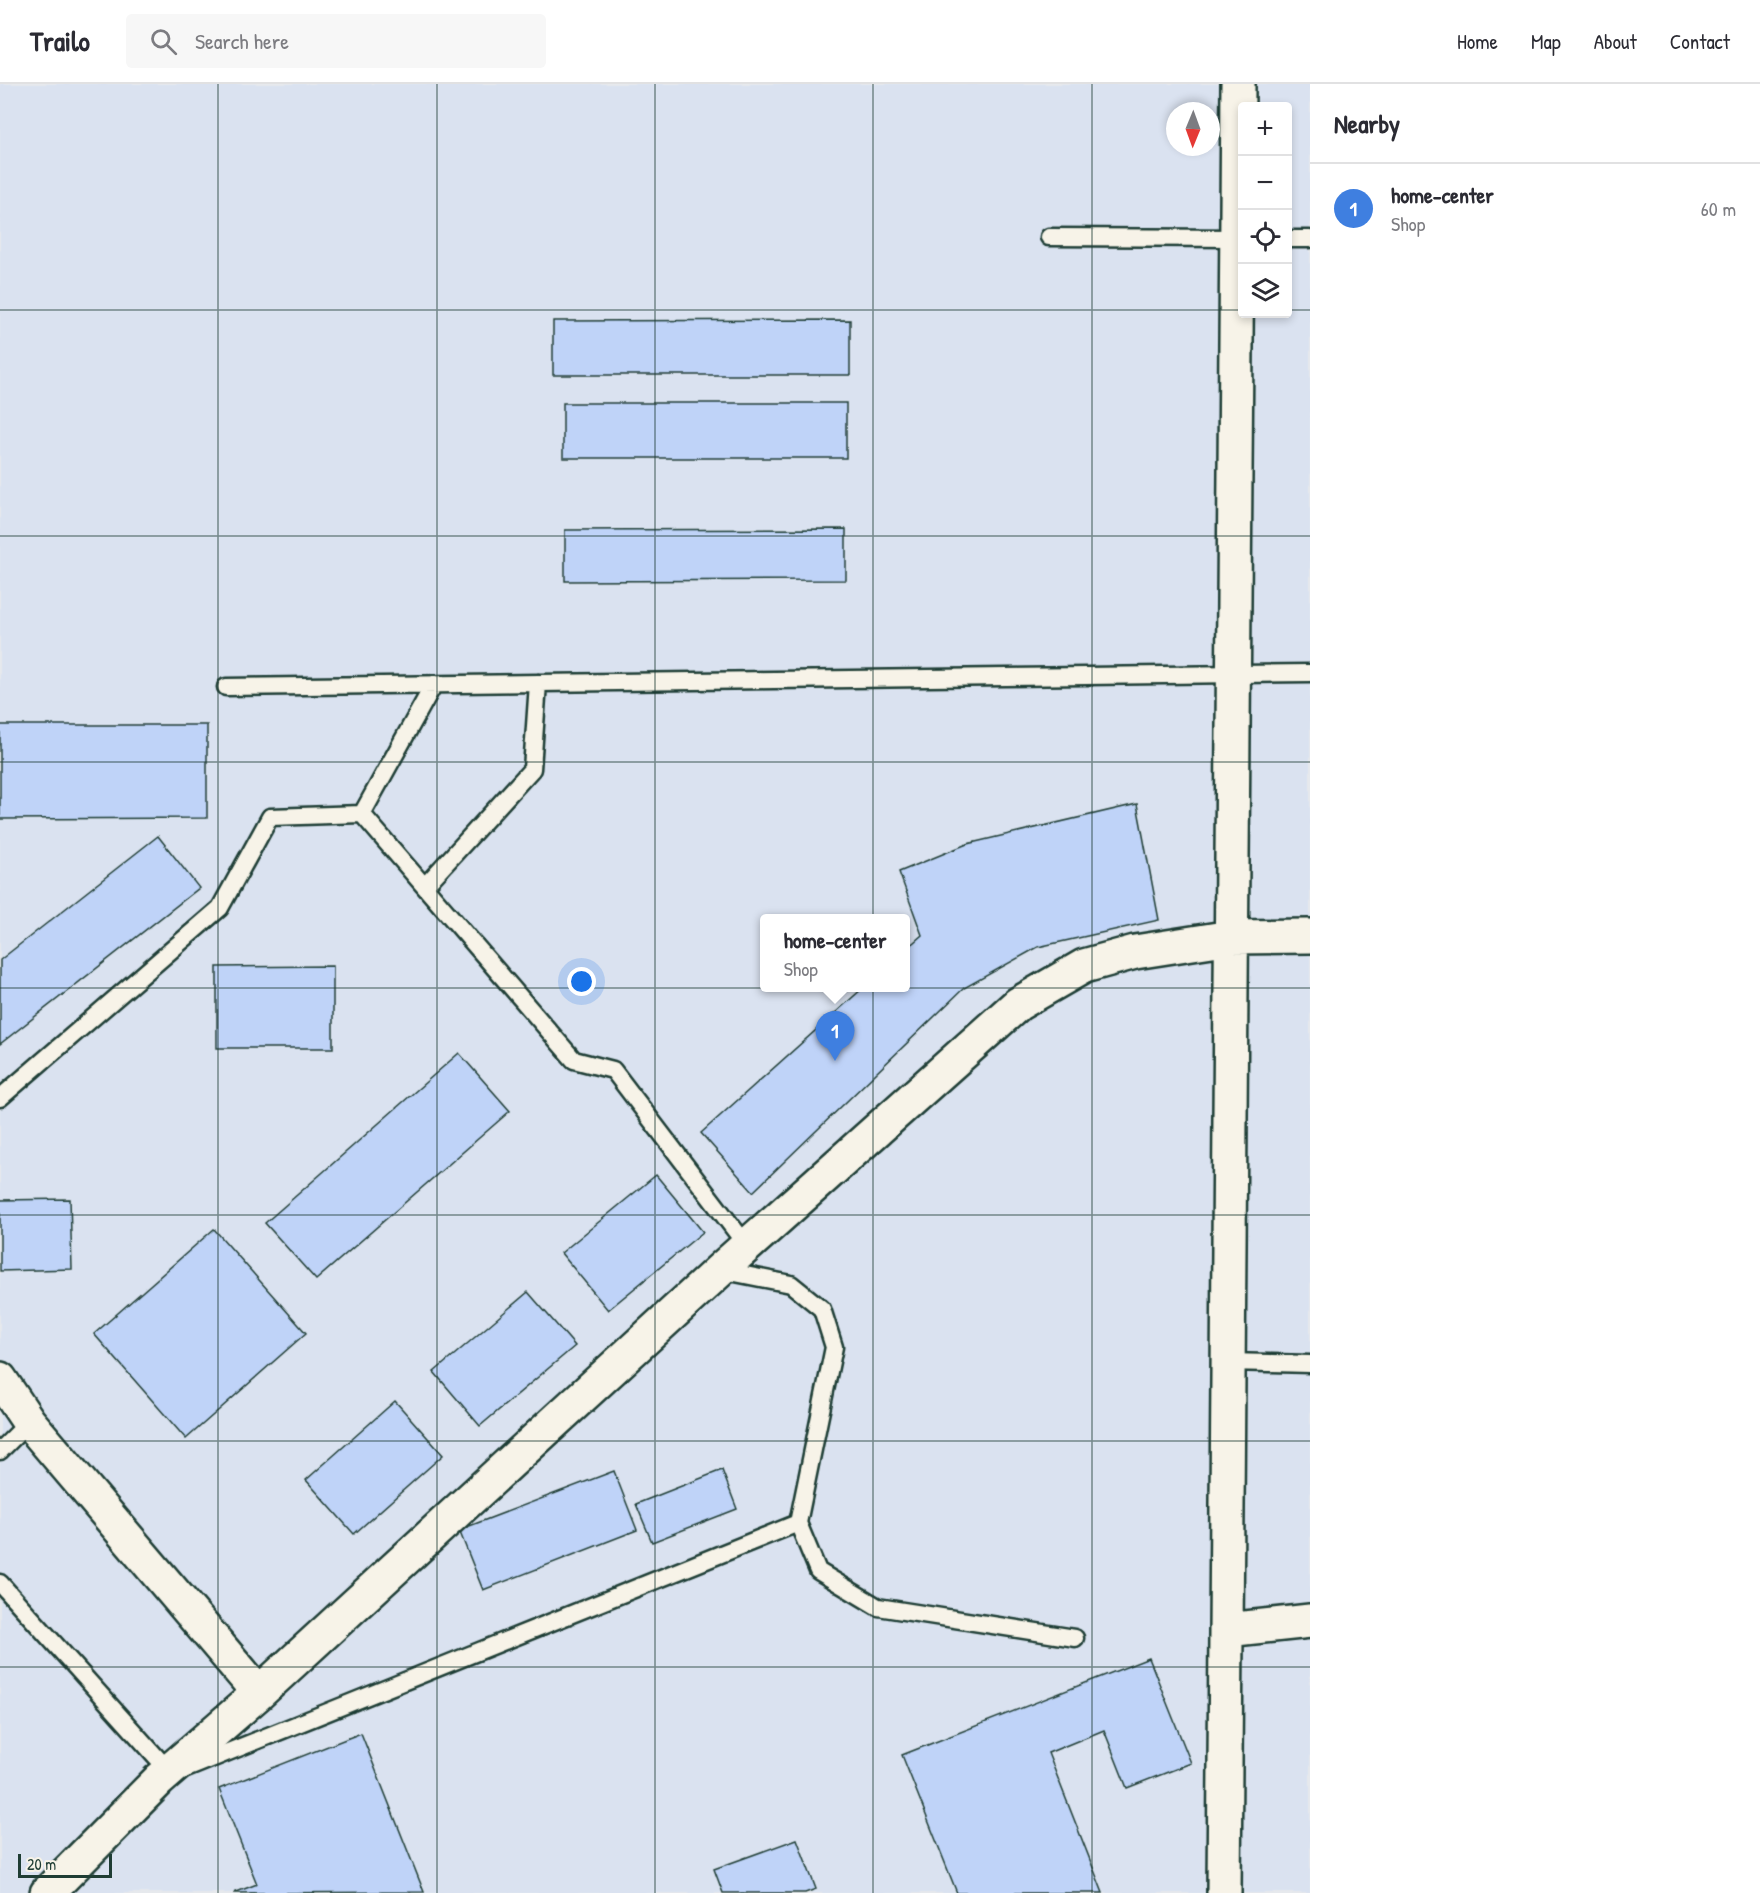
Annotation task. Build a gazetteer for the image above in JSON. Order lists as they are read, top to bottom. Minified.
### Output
{"scale_bar":"20 m","north":"bottom","page":{"header":"Trailo","search":"Search here","nav":["Home","Map","About","Contact"],"heading":"Nearby","map_buttons":["+","−"],"list":[{"mark":"1","name":"home-center","note":"Shop","value":"60 m"}],"popup":["home-center","Shop"],"pins":"1","scale":"20 m"}}
